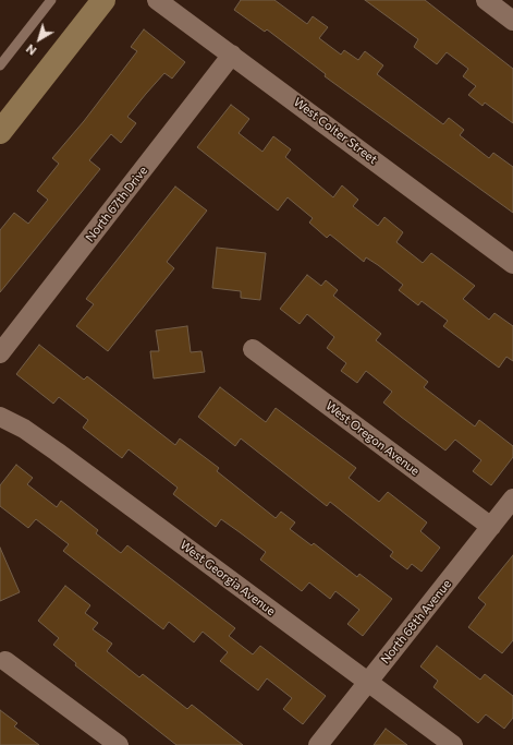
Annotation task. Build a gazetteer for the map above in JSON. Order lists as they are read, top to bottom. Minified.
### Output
{"streets":{"street":["West Colter Street","North 67th Drive","West Oregon Avenue","West Georgia Avenue","North 68th Avenue"]},"crossings":[["West Colter Street","North 67th Drive"],["West Oregon Avenue","North 68th Avenue"],["West Georgia Avenue","North 68th Avenue"]],"north":"bottom left"}
